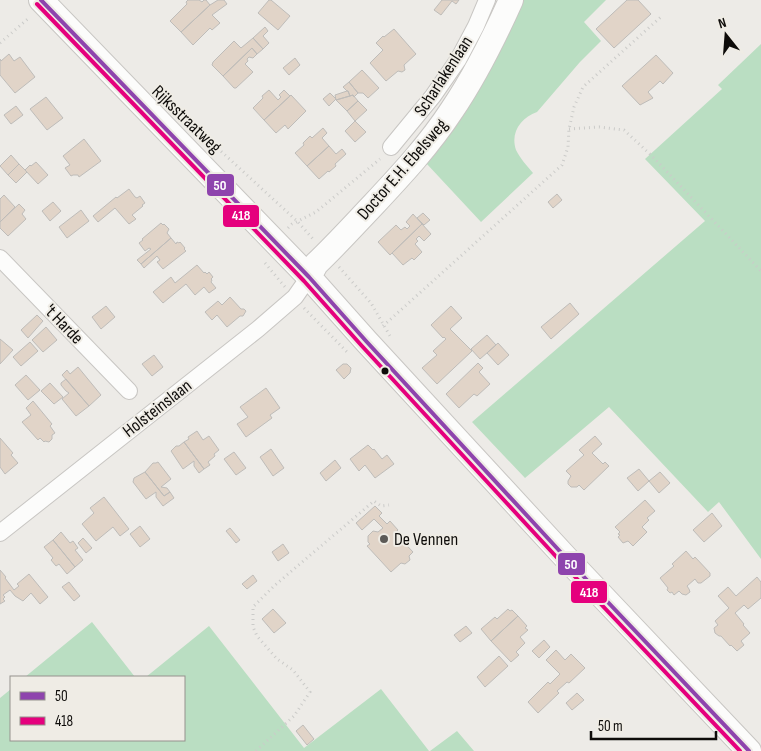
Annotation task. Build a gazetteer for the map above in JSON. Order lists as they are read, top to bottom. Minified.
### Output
{"streets":{"main road":["Rijksstraatweg","Doctor E.H. Ebelsweg"],"street":["Scharlakenlaan","'t Harde","Holsteinslaan"]},"crossings":[["Rijksstraatweg","Doctor E.H. Ebelsweg"],["Rijksstraatweg","Holsteinslaan"],["Doctor E.H. Ebelsweg","Holsteinslaan"]],"places":["De Vennen"],"lines":["transit line 50","transit line 418"],"legend":["50","418"],"scale_bar":"50 m","north":"top"}
